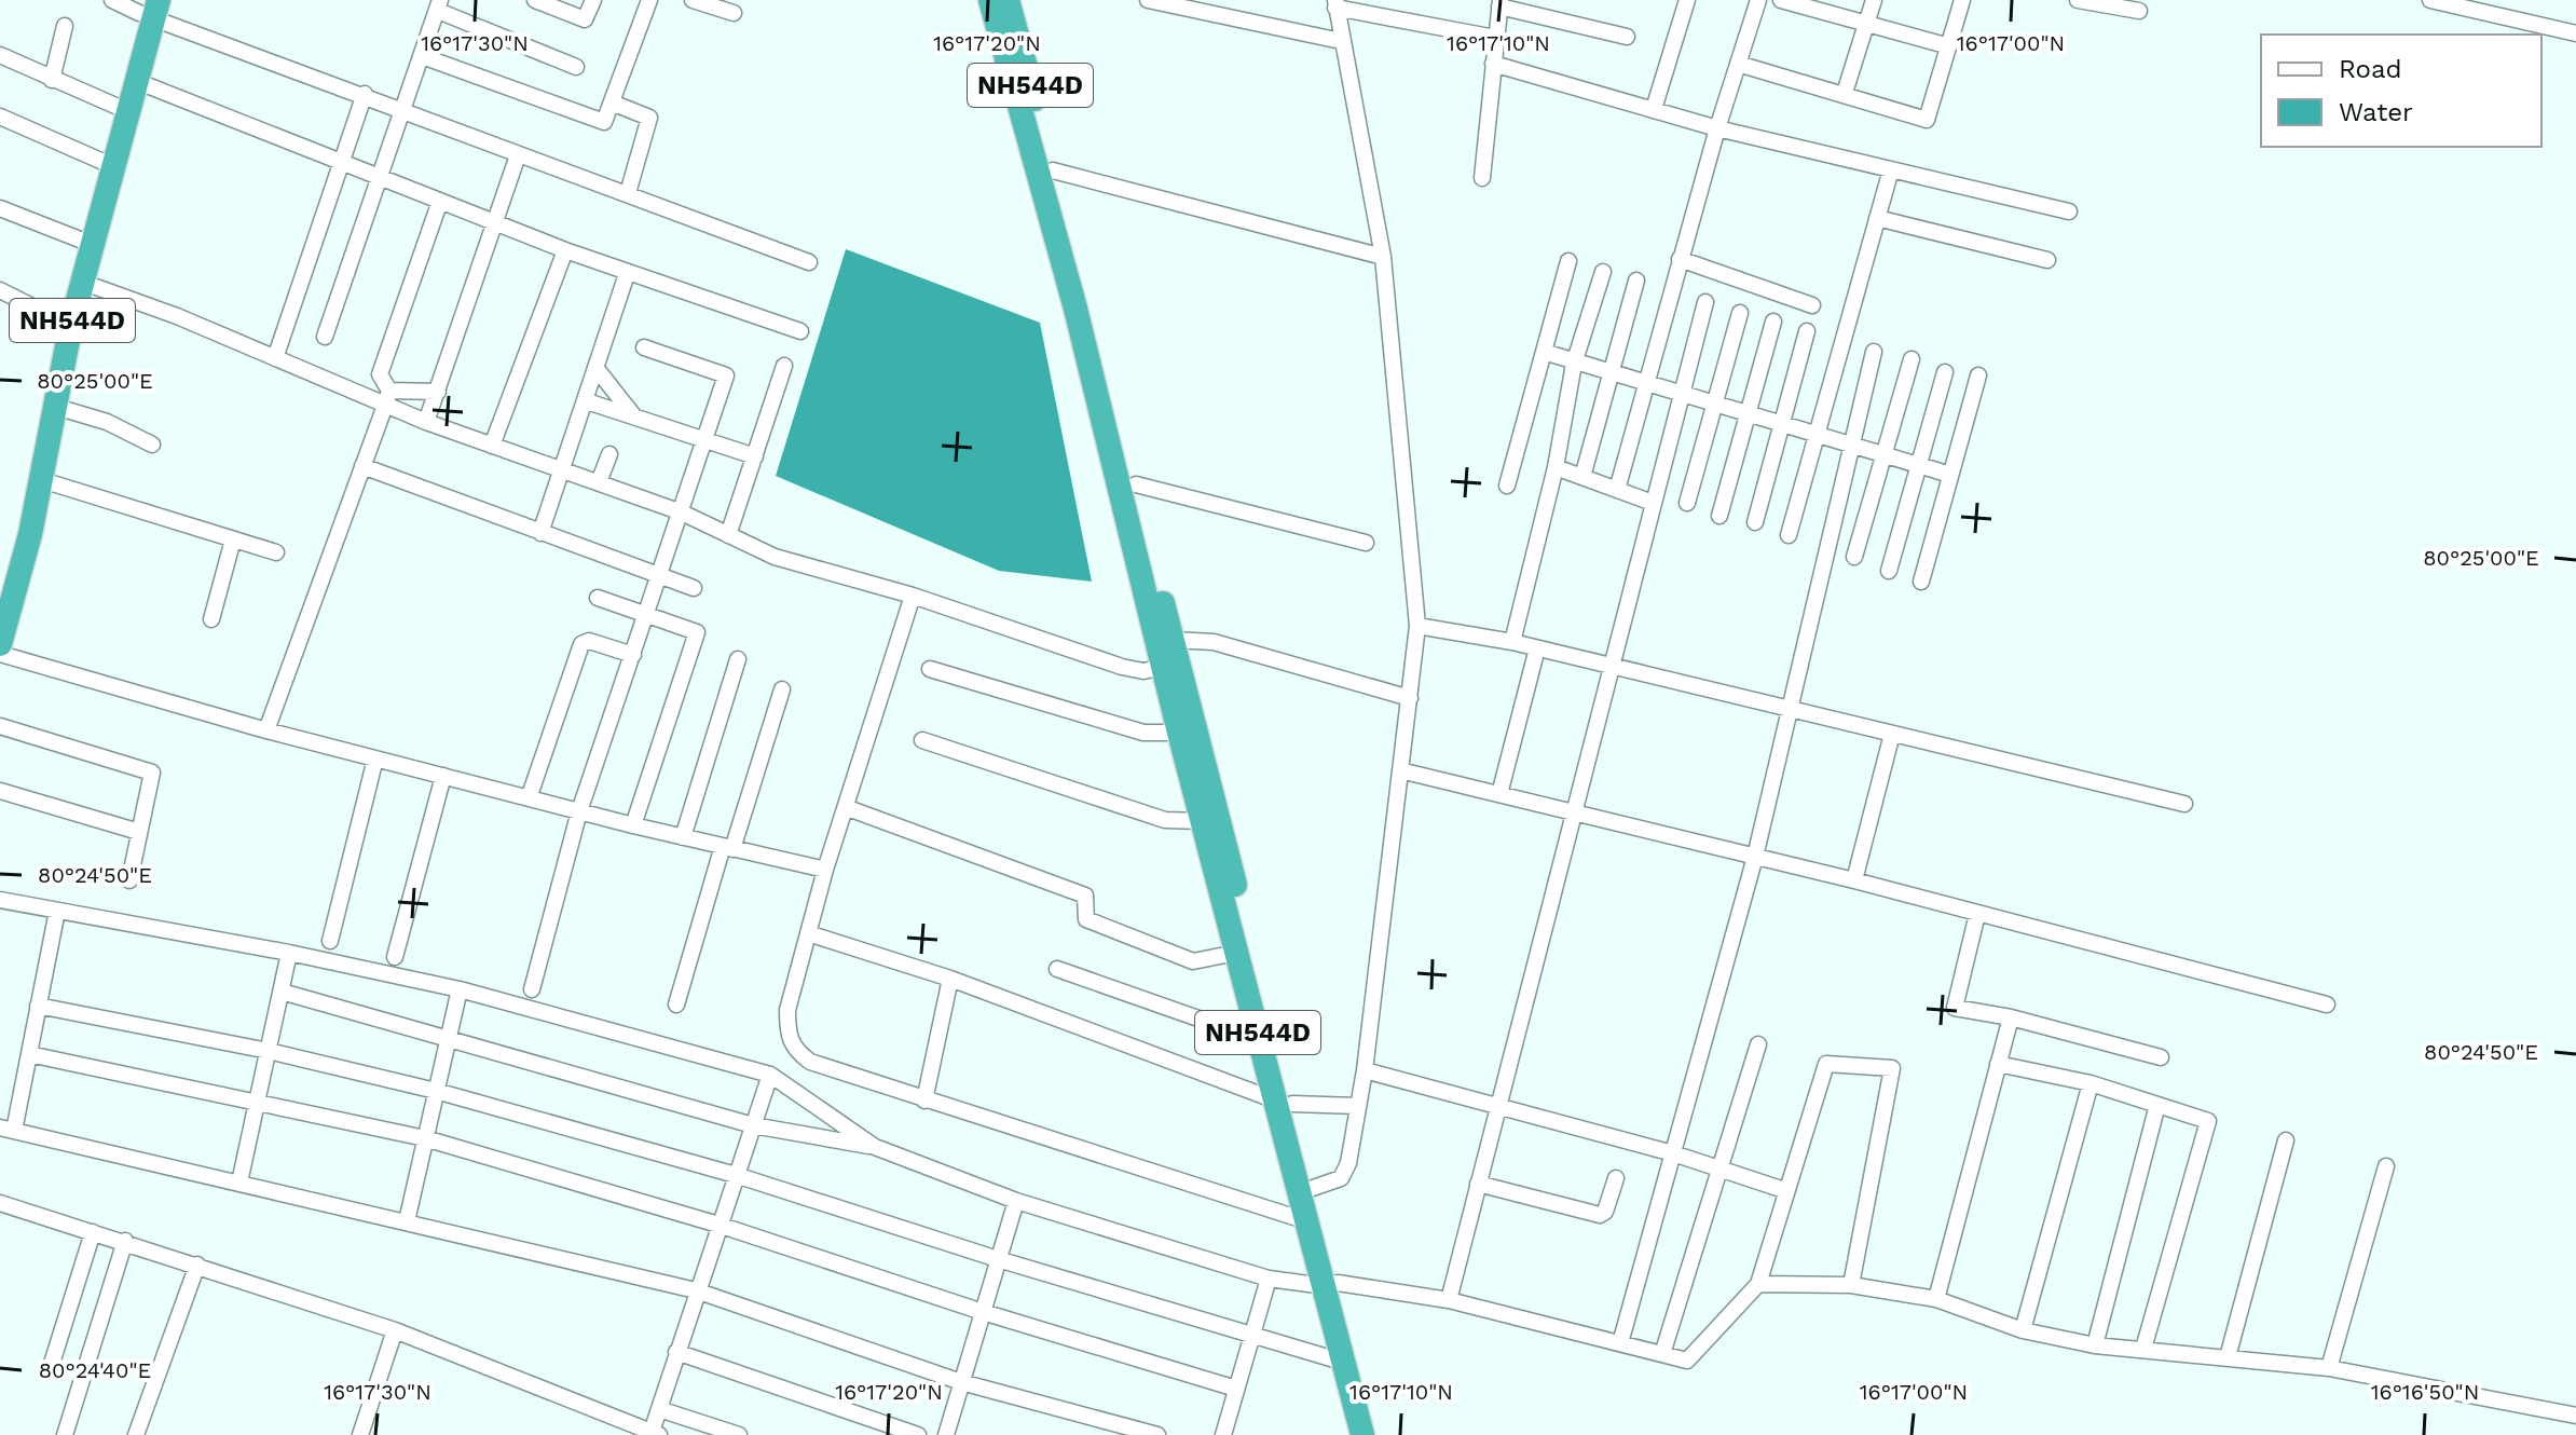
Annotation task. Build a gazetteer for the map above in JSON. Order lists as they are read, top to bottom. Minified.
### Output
{"streets":{"highway":["NH544D"]},"legend":["Road","Water"],"coordinates":["16°17'30\"N","16°17'20\"N","16°17'10\"N","16°17'00\"N","80°25'00\"E","80°24'50\"E","80°24'40\"E","16°16'50\"N"]}
